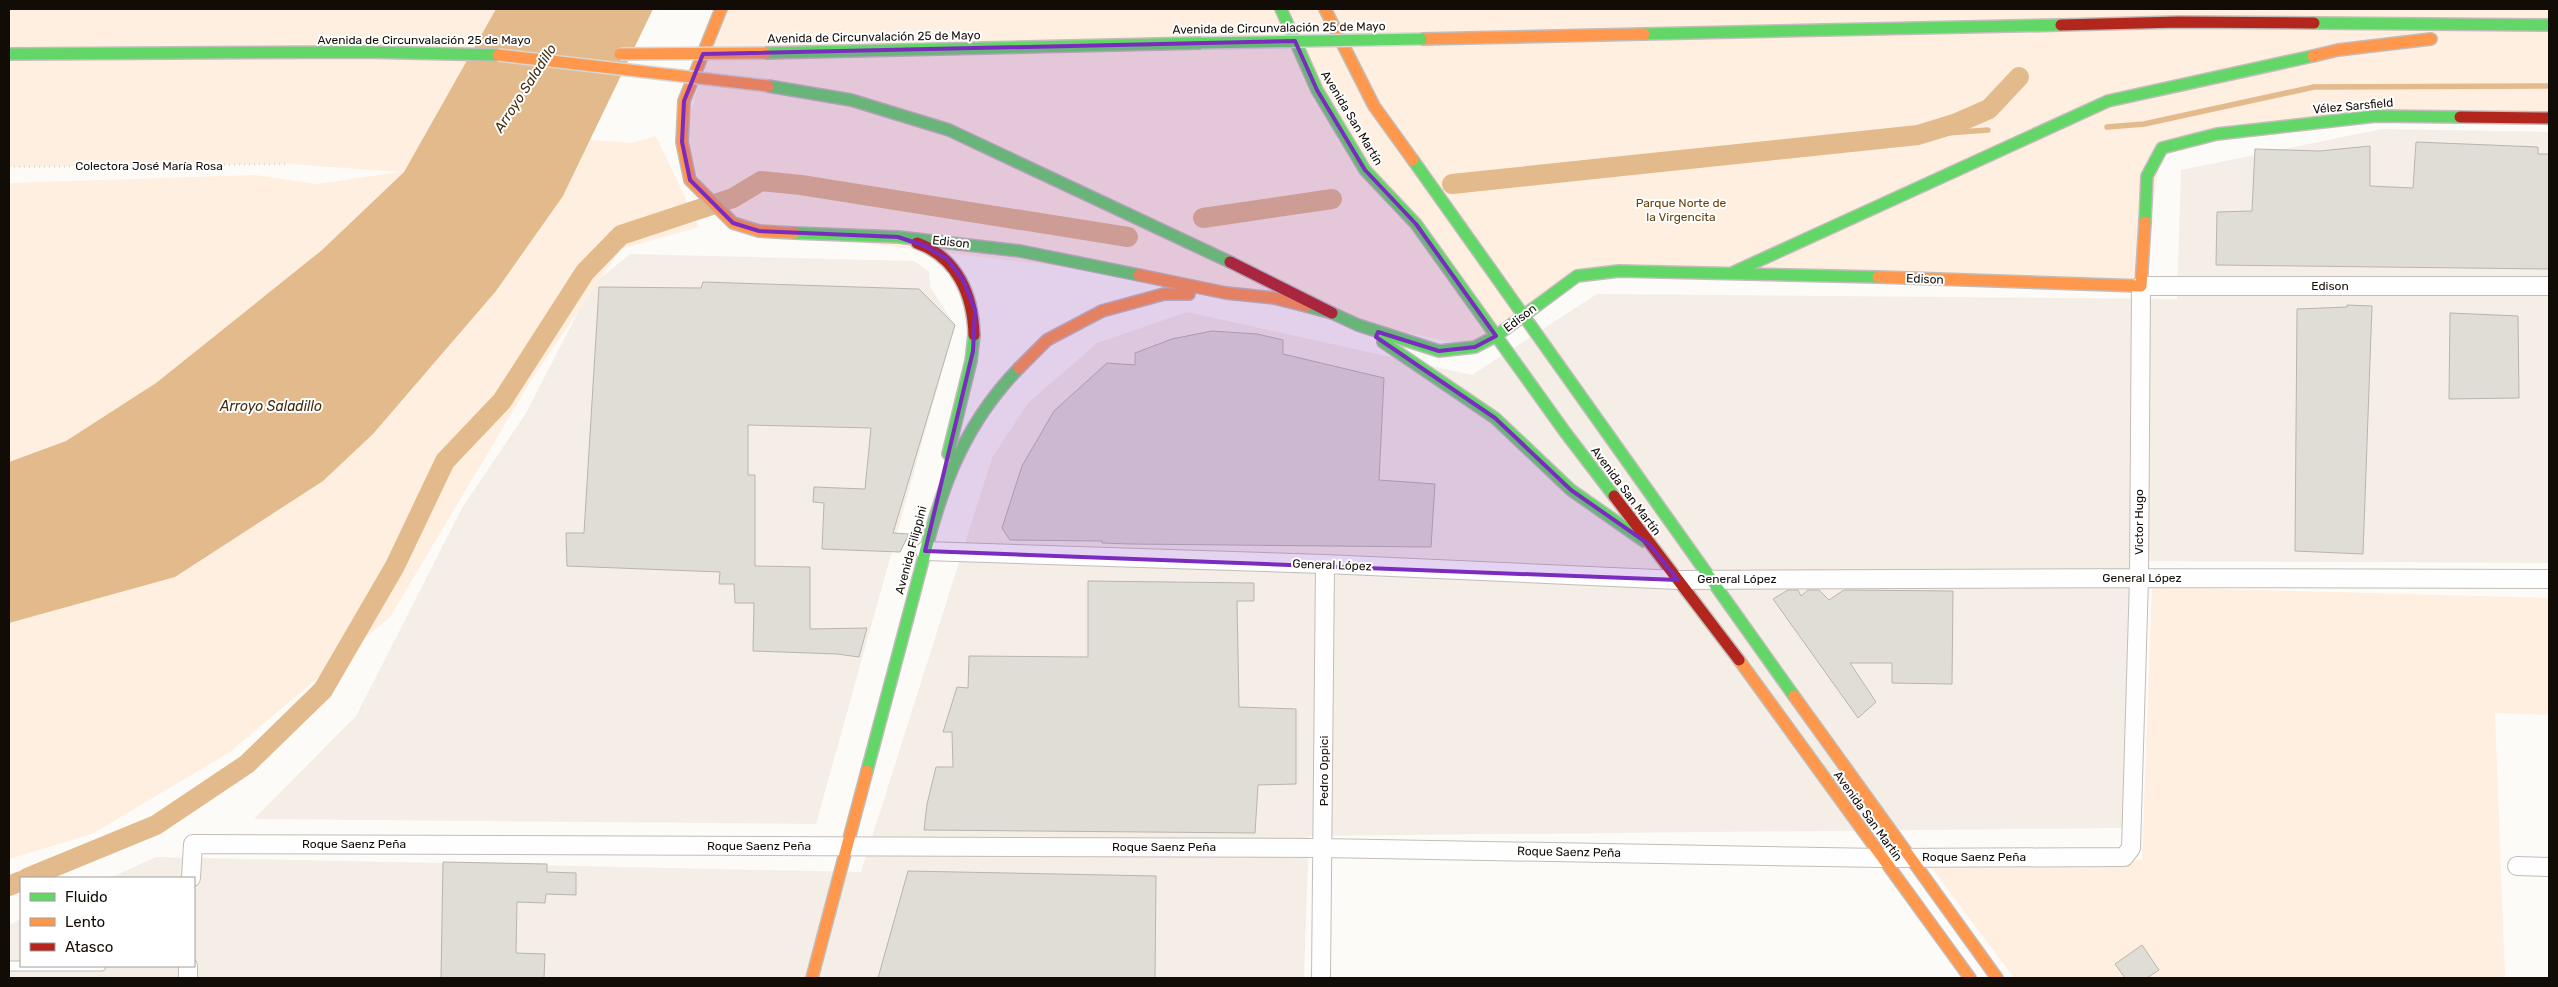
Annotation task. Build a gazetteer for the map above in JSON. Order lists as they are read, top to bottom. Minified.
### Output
{"streets":{"main road":["Avenida de Circunvalación 25 de Mayo","Vélez Sarsfield","Avenida San Martín","Edison","Avenida Filippini"],"street":["Victor Hugo","General López","Pedro Oppici","Roque Saenz Peña"],"path":["Colectora José María Rosa"]},"crossings":[["Vélez Sarsfield","Edison"],["Vélez Sarsfield","Victor Hugo"],["Avenida San Martín","Edison"],["Avenida San Martín","General López"],["Avenida San Martín","Roque Saenz Peña"],["Edison","Victor Hugo"],["Edison","Avenida Filippini"],["Victor Hugo","General López"],["Victor Hugo","Roque Saenz Peña"],["Avenida Filippini","General López"],["Avenida Filippini","Roque Saenz Peña"],["General López","Pedro Oppici"],["Pedro Oppici","Roque Saenz Peña"]],"water":["Arroyo Saladillo"],"parks":["Parque Norte de la Virgencita"],"legend":["Fluido","Lento","Atasco"]}
